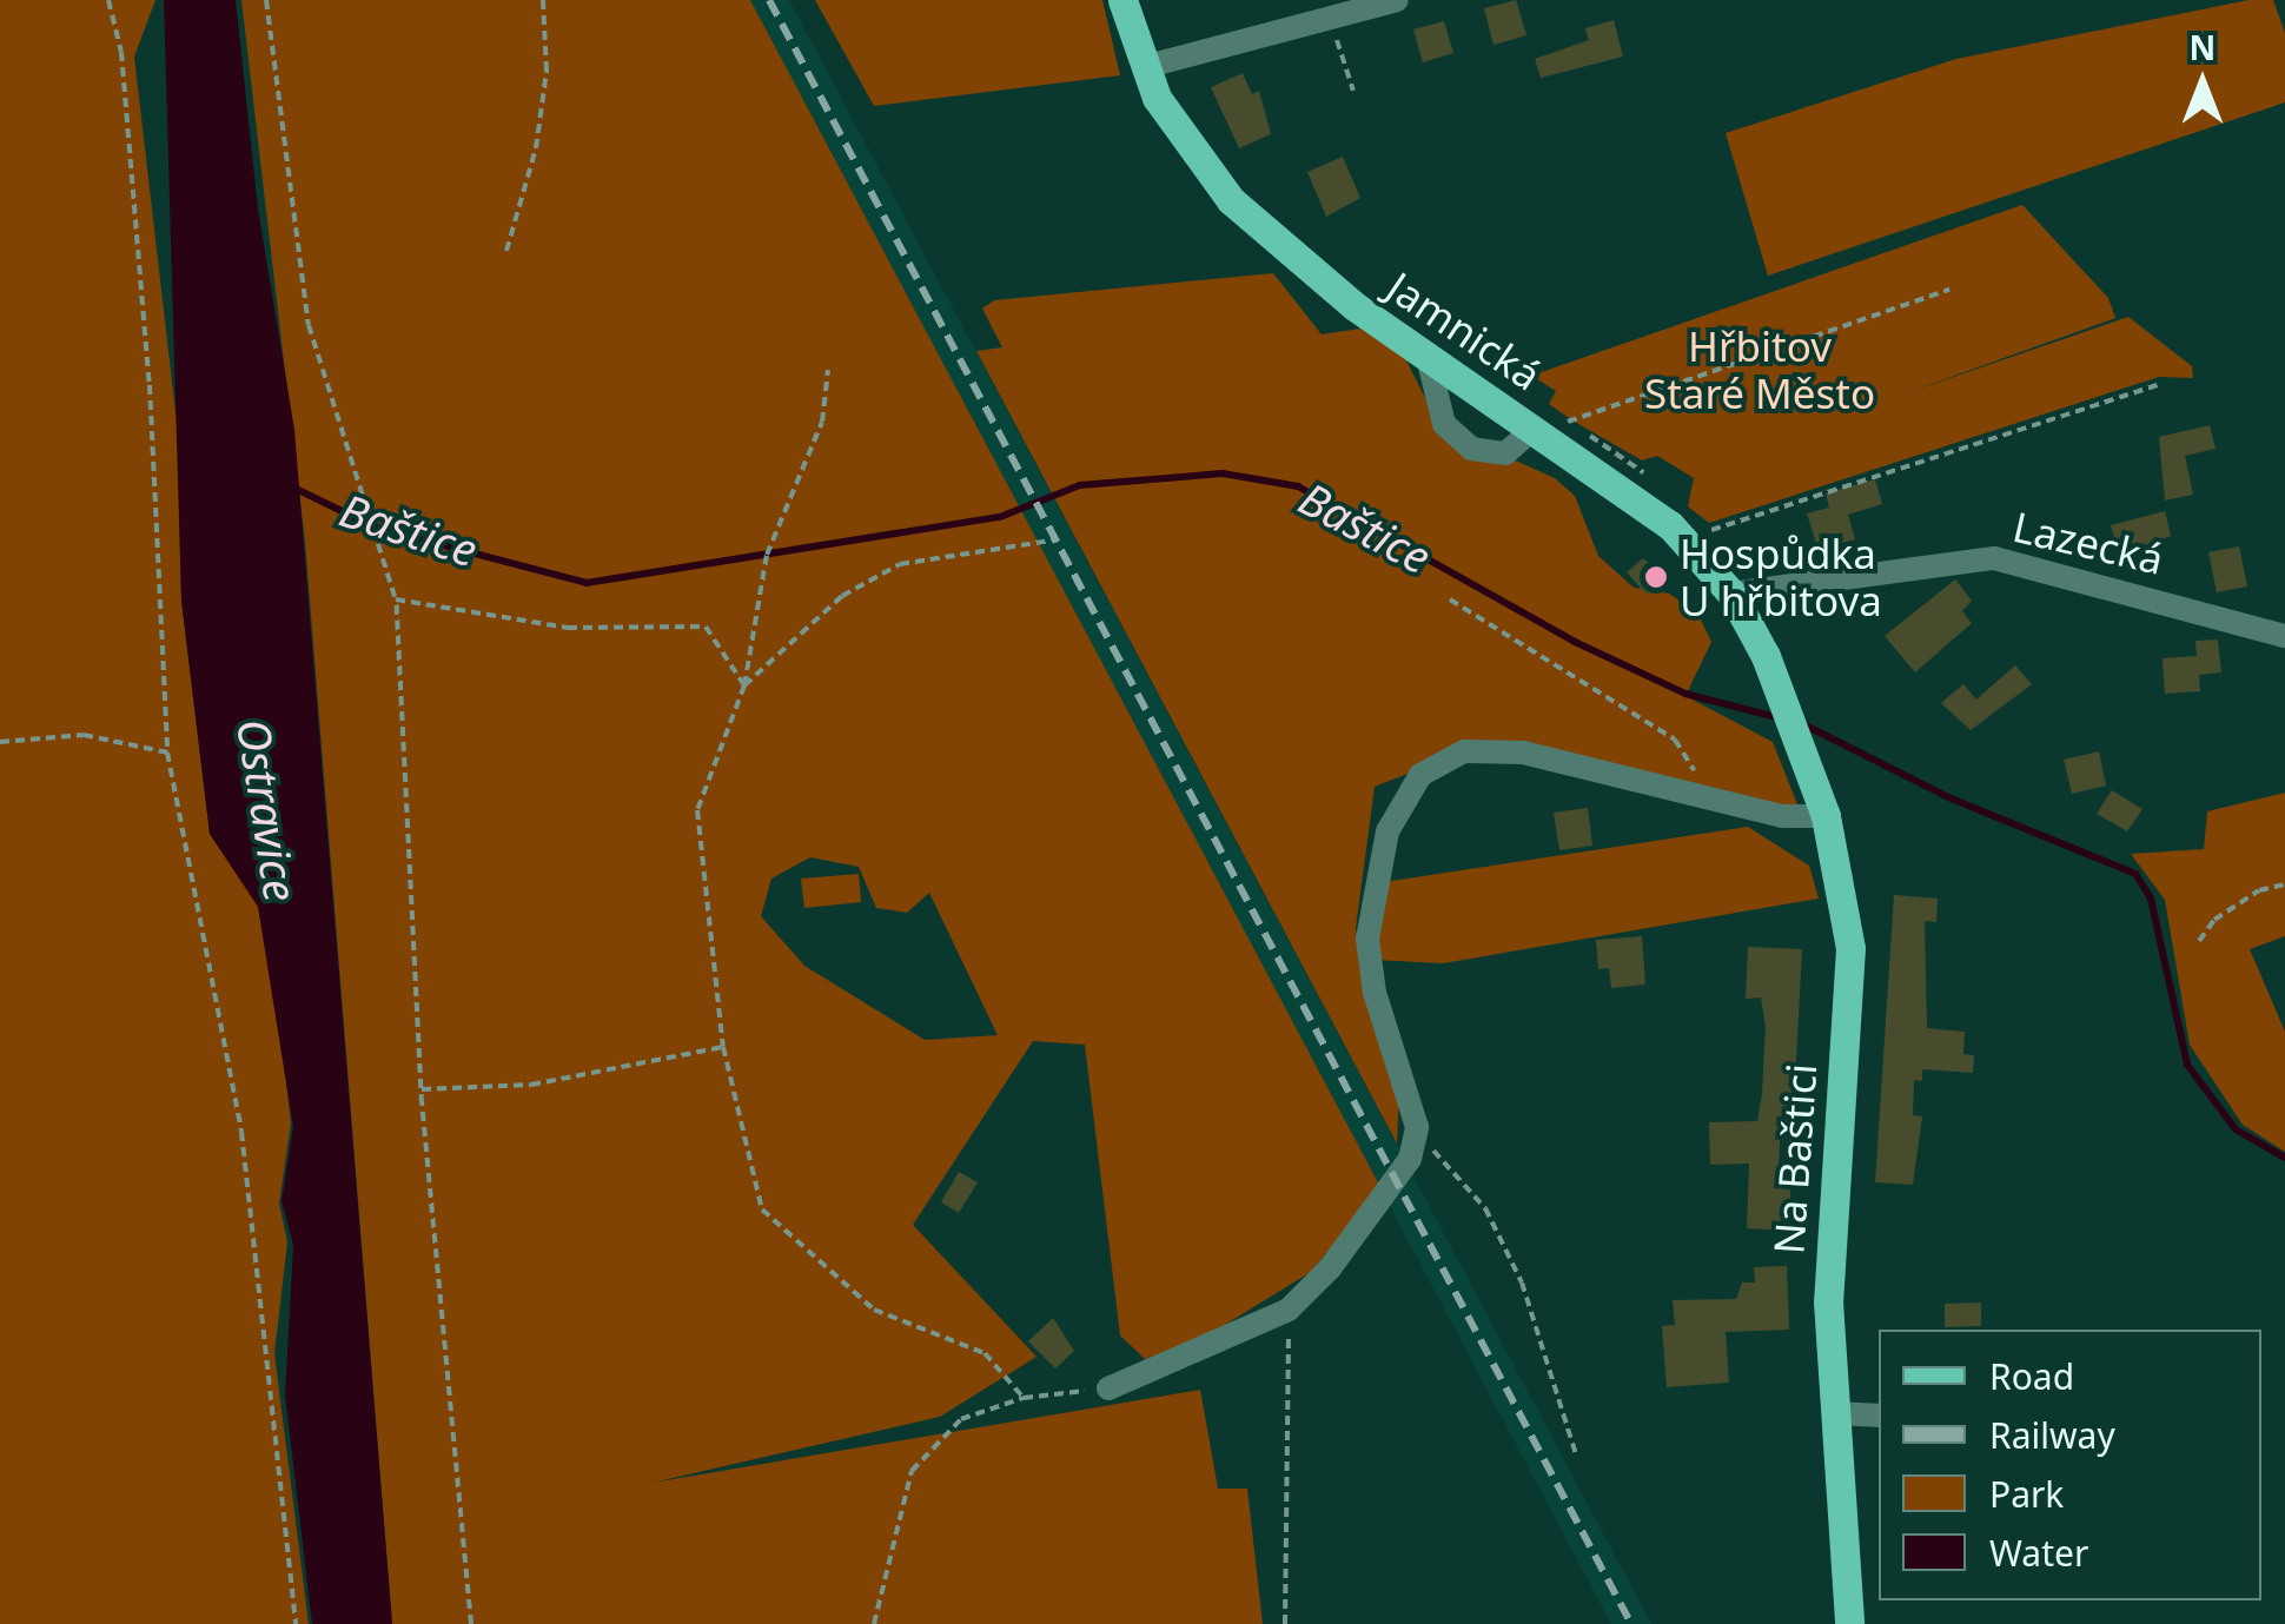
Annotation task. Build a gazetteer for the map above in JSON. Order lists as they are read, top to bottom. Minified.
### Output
{"streets":{"main road":["Jamnická","Na Baštici"],"street":["Lazecká"]},"crossings":[["Jamnická","Lazecká"],["Jamnická","Na Baštici"]],"water":["Baštice","Ostravice"],"parks":["Hřbitov Staré Město"],"places":["Hospůdka U hřbitova"],"legend":["Road","Railway","Park","Water"],"north":"top"}
